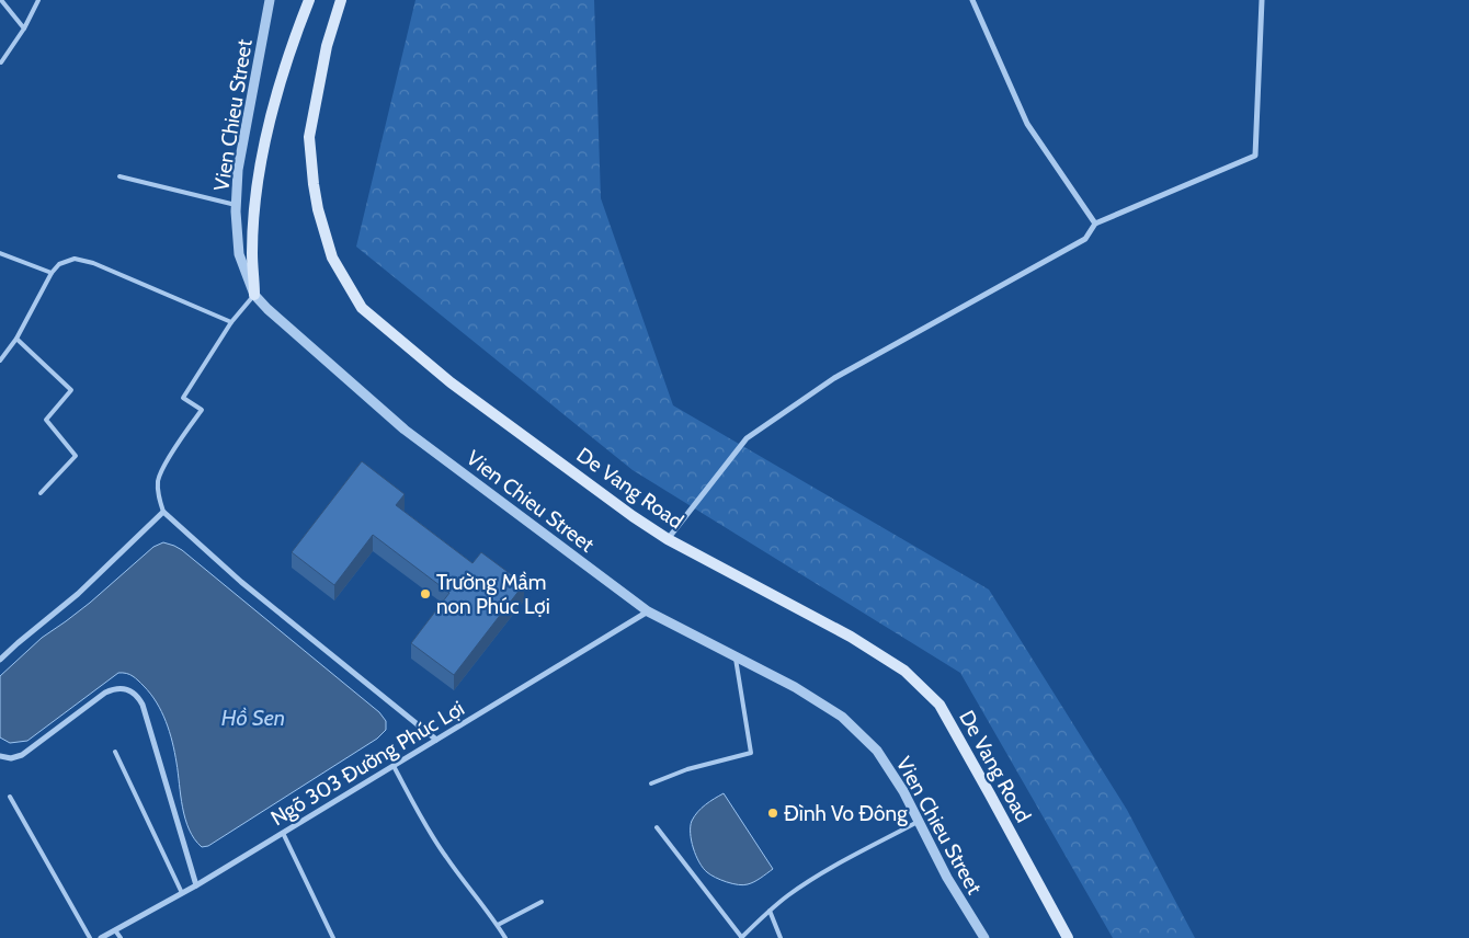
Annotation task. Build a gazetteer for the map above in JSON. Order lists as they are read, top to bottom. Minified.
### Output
{"streets":{"main road":["De Vang Road"],"street":["Vien Chieu Street","Ngõ 303 Đường Phúc Lợi"]},"crossings":[["Vien Chieu Street","Ngõ 303 Đường Phúc Lợi"]],"water":["Hồ Sen"],"places":["Trường Mầm non Phúc Lợi","Đình Vo Đông"]}
